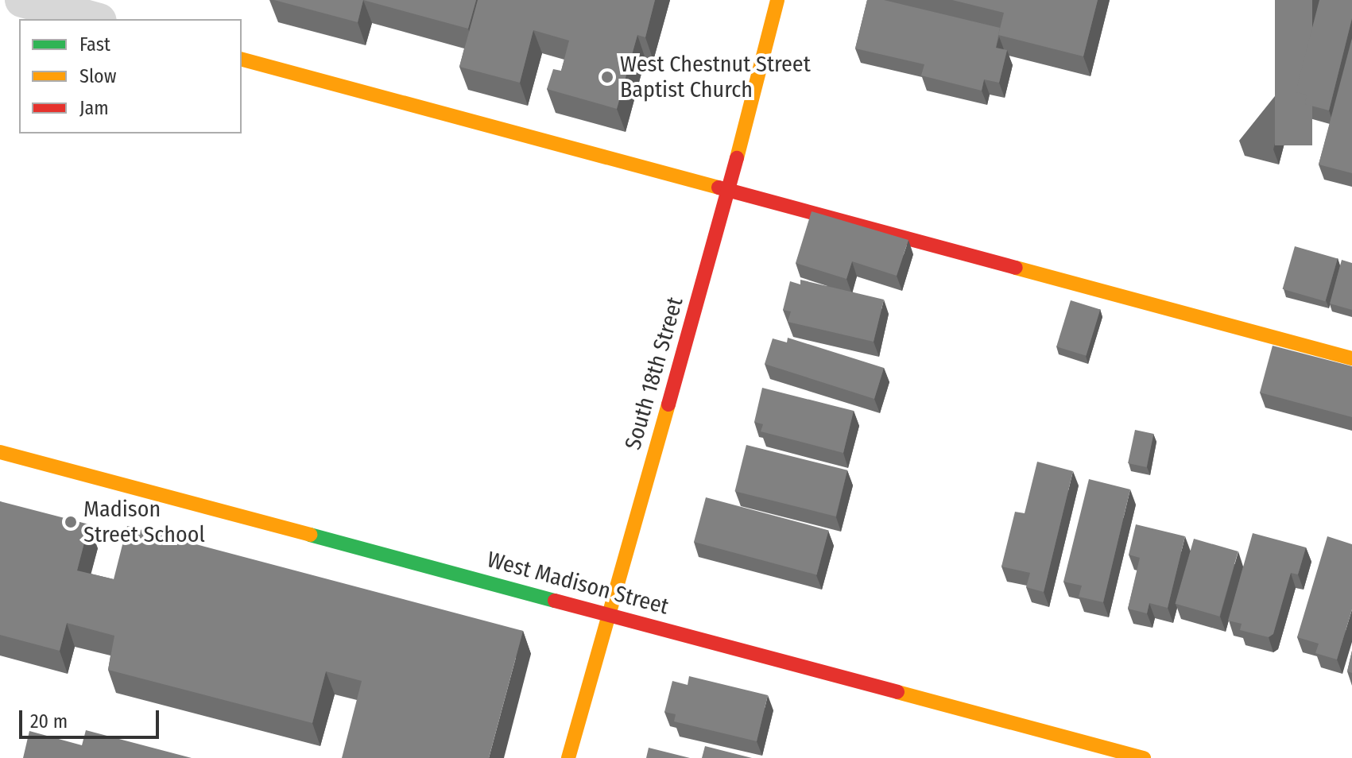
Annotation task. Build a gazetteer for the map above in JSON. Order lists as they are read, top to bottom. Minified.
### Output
{"streets":{"street":["South 18th Street","West Madison Street"]},"crossings":[["South 18th Street","West Madison Street"]],"places":["West Chestnut Street Baptist Church","Madison Street School"],"legend":["Fast","Slow","Jam"],"scale_bar":"20 m"}
